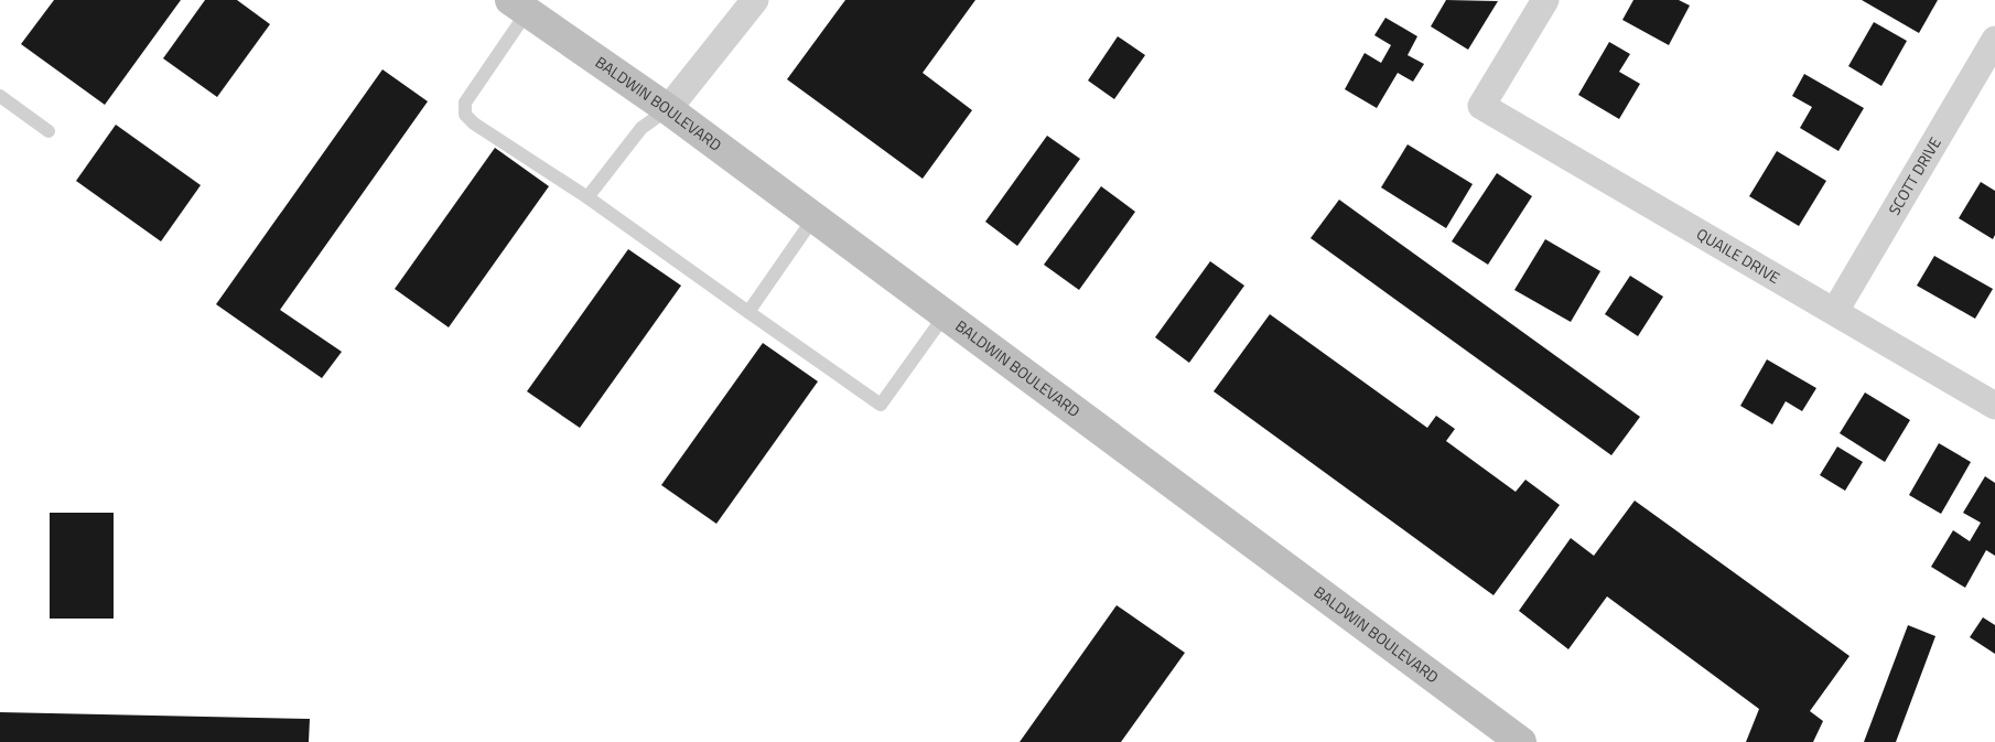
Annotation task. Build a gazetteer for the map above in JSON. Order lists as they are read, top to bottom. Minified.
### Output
{"streets":{"main road":["BALDWIN BOULEVARD"],"street":["SCOTT DRIVE","QUAILE DRIVE"]},"crossings":[["SCOTT DRIVE","QUAILE DRIVE"]]}
